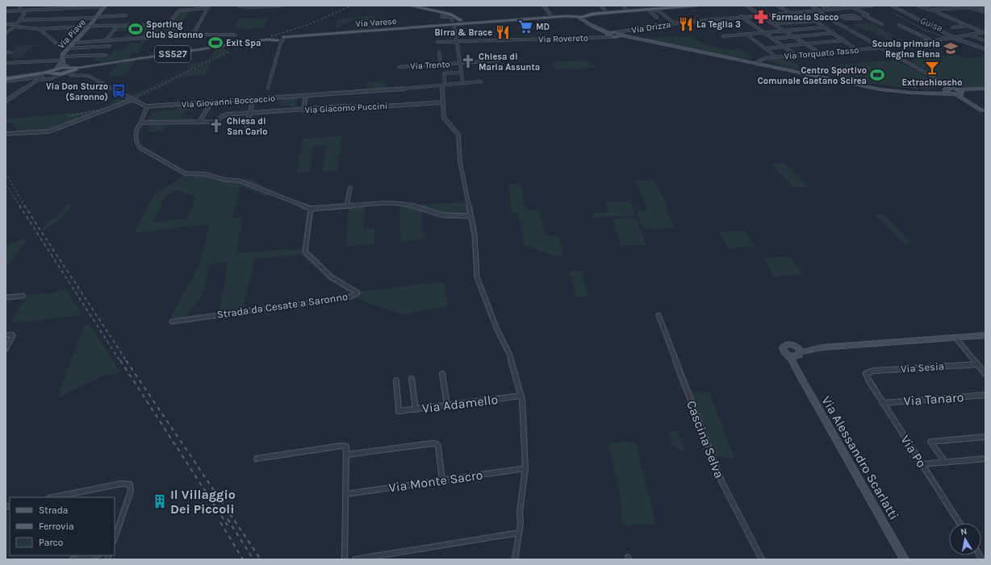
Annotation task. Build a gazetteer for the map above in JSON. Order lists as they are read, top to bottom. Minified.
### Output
{"streets":{"main road":["Via Varese","SS527"],"street":["Via Drizza","Via Piave","Via Rovereto","Via Torquato Tasso","Via Trento","Via Giovanni Boccaccio","Via Giacomo Puccini","Strada da Cesate a Saronno","Via Sesia","Via Tanaro","Via Adamello","Cascina Selva","Via Po","Via Alessandro Scarlatti","Via Monte Sacro"]},"crossings":[["Via Varese","SS527"],["Via Piave","SS527"],["Via Sesia","Via Po"],["Via Tanaro","Via Po"]],"water":["Guisa"],"places":{"pharmacy":["Farmacia Sacco"],"restaurant":["La Teglia 3","Birra & Brace"],"supermarket":["MD"],"sports":["Sporting Club Saronno","Exit Spa","Centro Sportivo Comunale Gaetano Scirea"],"school or university":["Scuola primaria Regina Elena"],"church":["Chiesa di Maria Assunta","Chiesa di San Carlo"],"bar":["Extrachioscho"],"bus stop":["Via Don Sturzo (Saronno)"],"building":["Il Villaggio Dei Piccoli"]},"legend":["Strada","Ferrovia","Parco"],"north":"top"}
